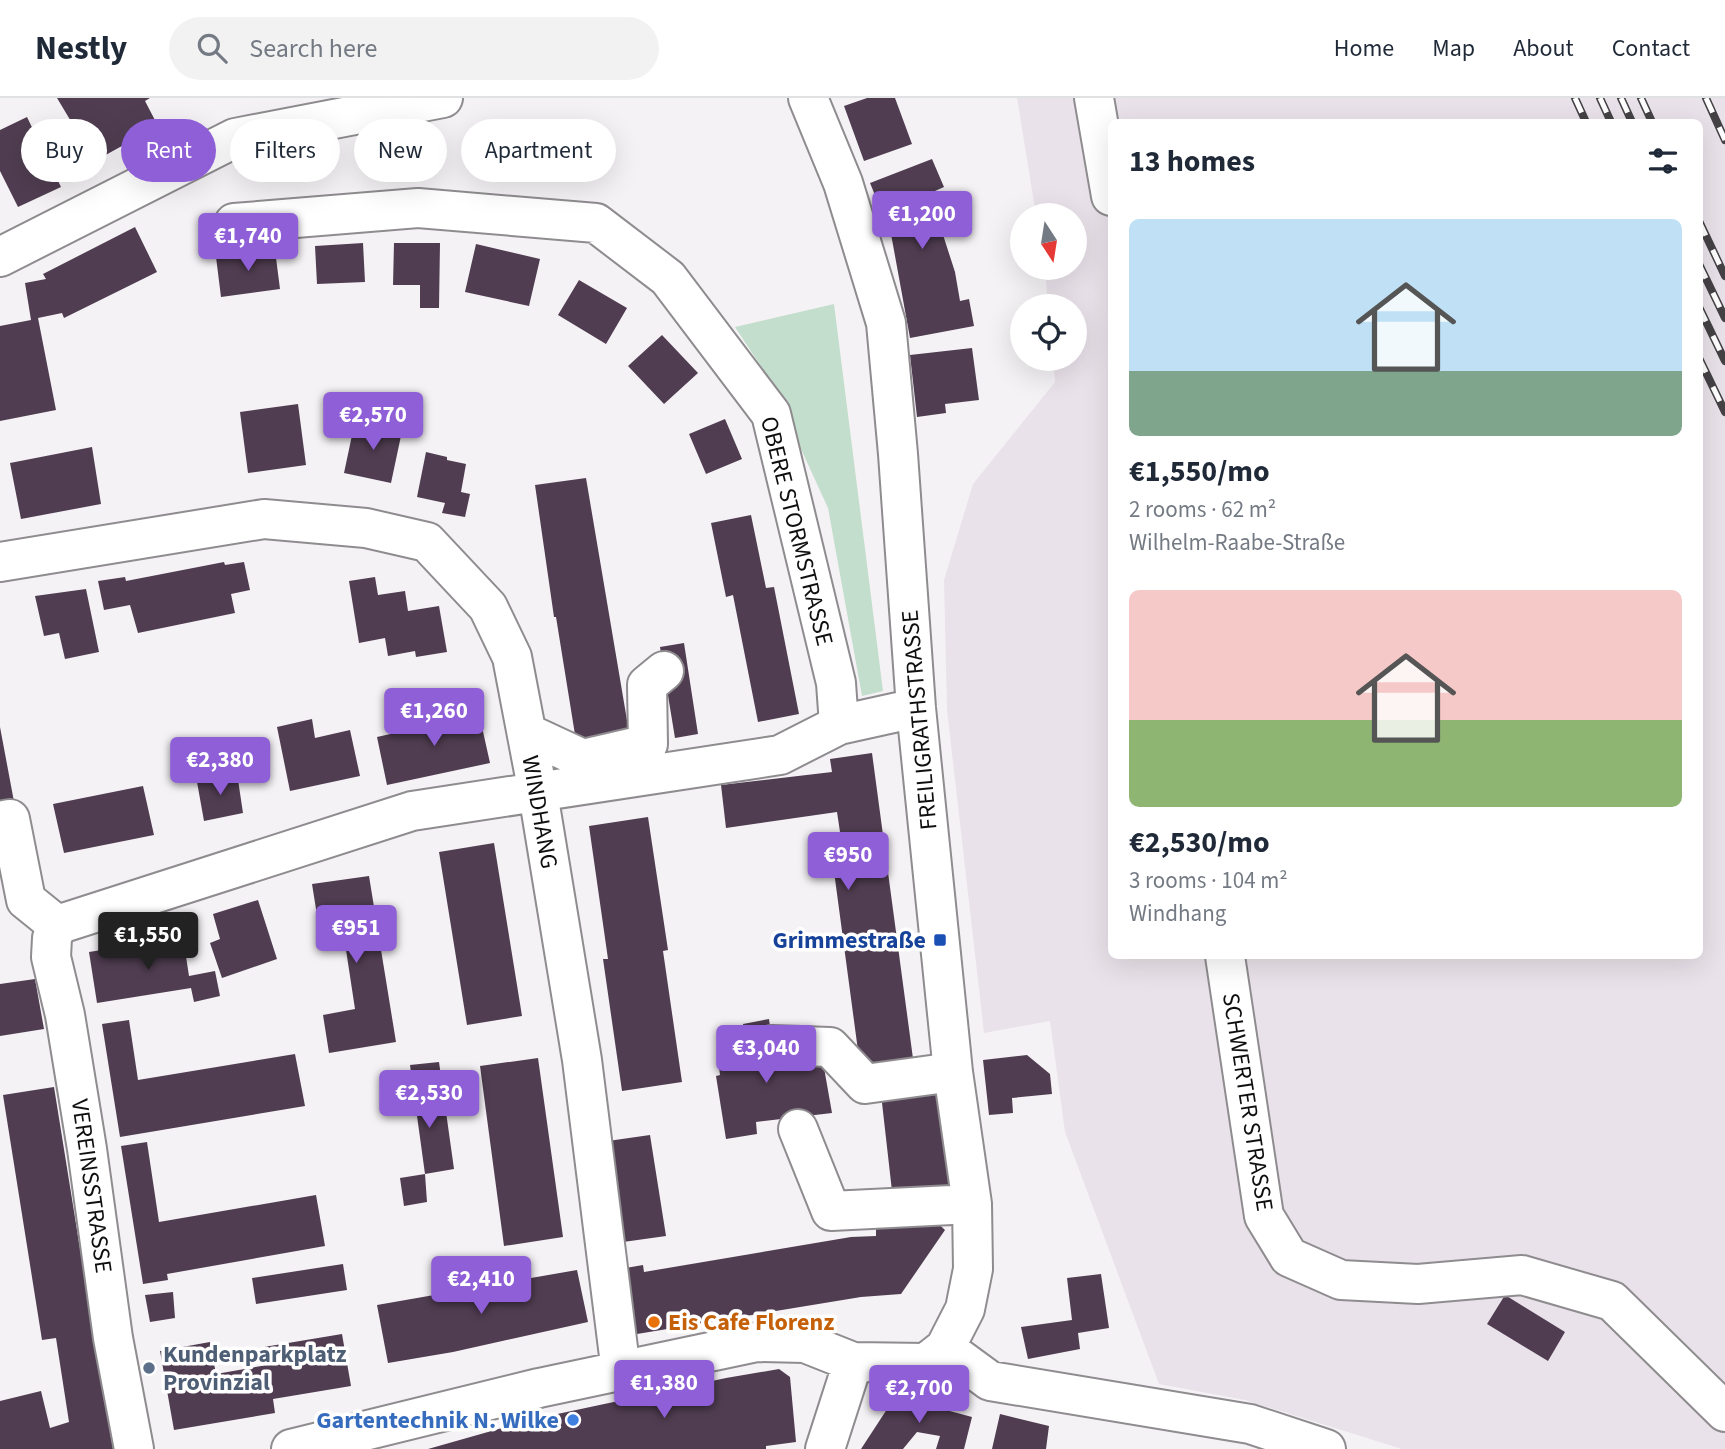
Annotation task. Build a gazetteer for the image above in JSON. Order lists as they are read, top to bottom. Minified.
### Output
{"streets":{"street":["OBERE STORMSTRASSE","FREILIGRATHSTRASSE","WINDHANG","SCHWERTER STRASSE","VEREINSSTRASSE"]},"places":{"transit":["Grimmestraße"],"other":["Eis Cafe Florenz","Kundenparkplatz Provinzial","Gartentechnik N. Wilke"]},"north":"bottom","page":{"header":"Nestly","search":"Search here","nav":["Home","Map","About","Contact"],"chip":["Buy","Rent","Filters","New","Apartment"],"heading":"13 homes","price":["€1,200","€1,740","€2,570","€1,260","€2,380","€950","€951","€1,550","€3,040","€2,530","€2,410","€1,380","€2,700"],"list":[{"name":"€1,550/mo","note":"2 rooms · 62 m² · Wilhelm-Raabe-Straße"},{"name":"€2,530/mo","note":"3 rooms · 104 m² · Windhang"}]}}
